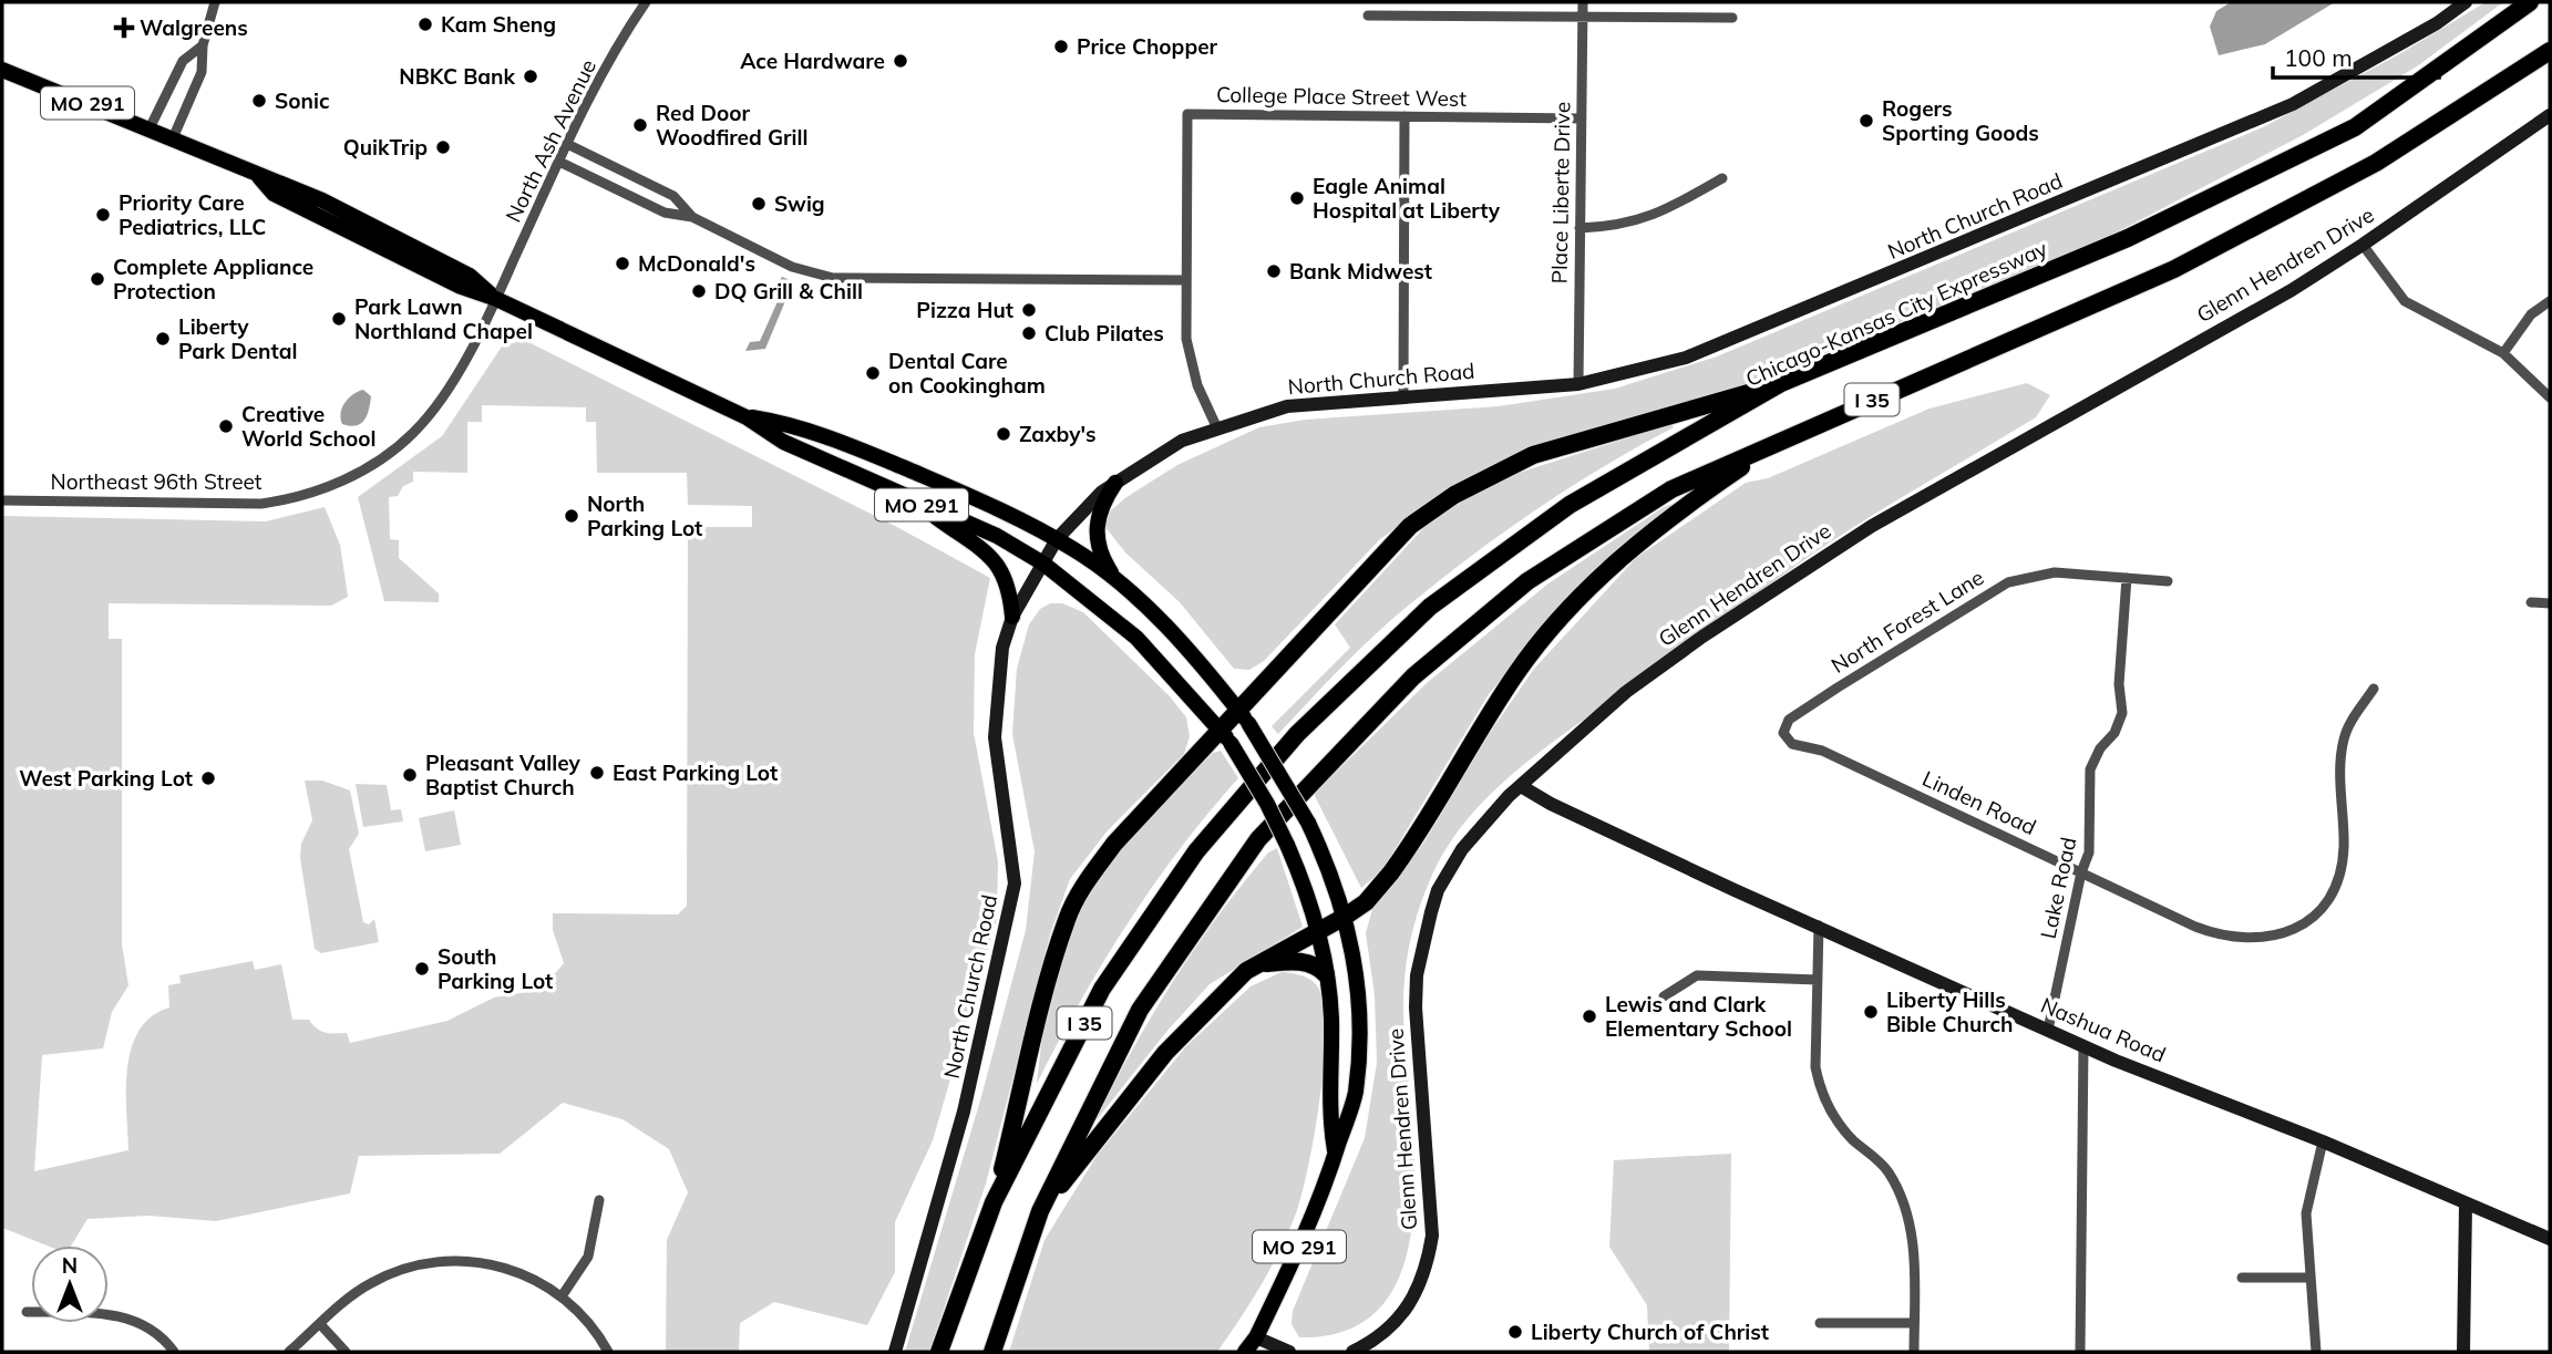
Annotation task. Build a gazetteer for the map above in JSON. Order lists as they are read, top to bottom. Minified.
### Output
{"streets":{"highway":["Chicago-Kansas City Expressway","I 35"],"main road":["MO 291"],"street":["College Place Street West","North Ash Avenue","Place Liberte Drive","North Church Road","Glenn Hendren Drive","Northeast 96th Street","North Forest Lane","Linden Road","Lake Road","Nashua Road"]},"crossings":[["College Place Street West","Place Liberte Drive"],["College Place Street West","North Church Road"],["MO 291","North Ash Avenue"],["MO 291","North Church Road"],["MO 291","Northeast 96th Street"],["North Ash Avenue","Northeast 96th Street"],["Place Liberte Drive","North Church Road"],["Glenn Hendren Drive","Nashua Road"],["North Forest Lane","Linden Road"],["North Forest Lane","Lake Road"],["Linden Road","Lake Road"],["Lake Road","Nashua Road"]],"places":{"other":["Kam Sheng","Price Chopper","Ace Hardware","NBKC Bank","Sonic","Rogers Sporting Goods","Red Door Woodfired Grill","QuikTrip","Eagle Animal Hospital at Liberty","Swig","Priority Care Pediatrics, LLC","McDonald's","Bank Midwest","Complete Appliance Protection","DQ Grill & Chill","Pizza Hut","Park Lawn Northland Chapel","Club Pilates","Liberty Park Dental","Dental Care on Cookingham","Creative World School","Zaxby's","North Parking Lot","East Parking Lot","Pleasant Valley Baptist Church","West Parking Lot","South Parking Lot","Liberty Hills Bible Church","Lewis and Clark Elementary School","Liberty Church of Christ"],"health":["Walgreens"]},"scale_bar":"100 m","north":"top"}
